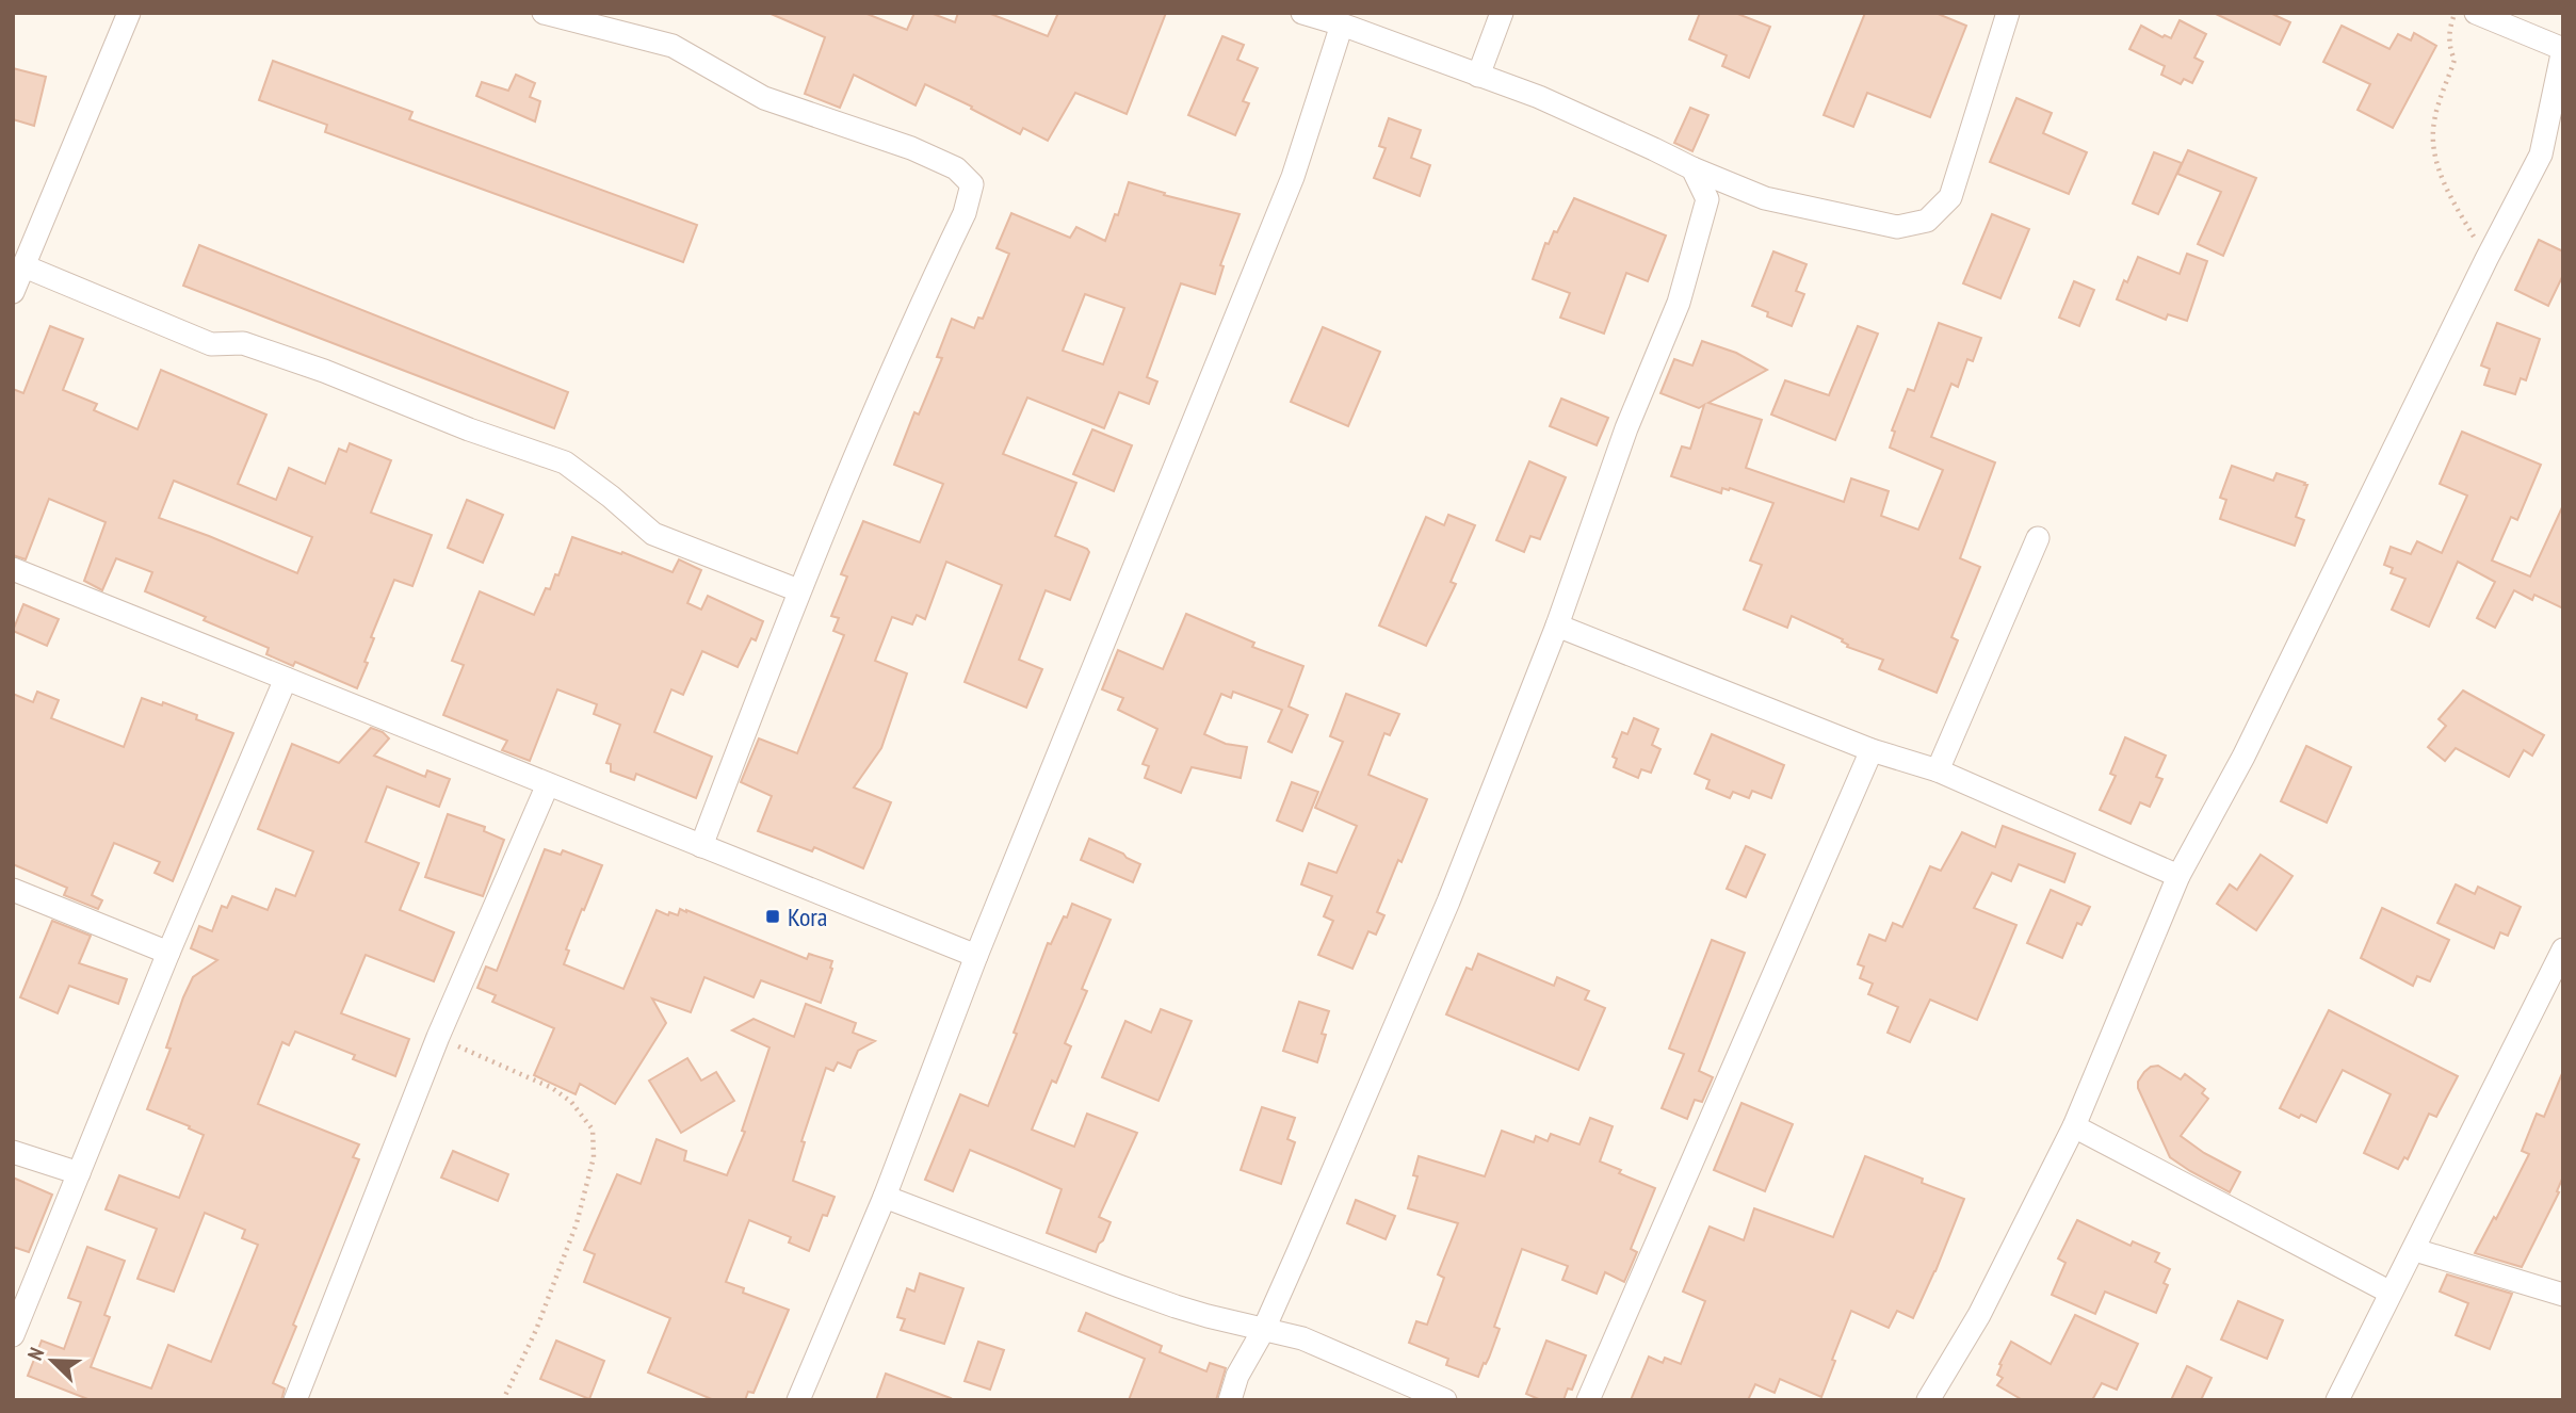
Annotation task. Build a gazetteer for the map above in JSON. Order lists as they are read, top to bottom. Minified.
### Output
{"places":{"transit":["Kora"]},"north":"top left"}
